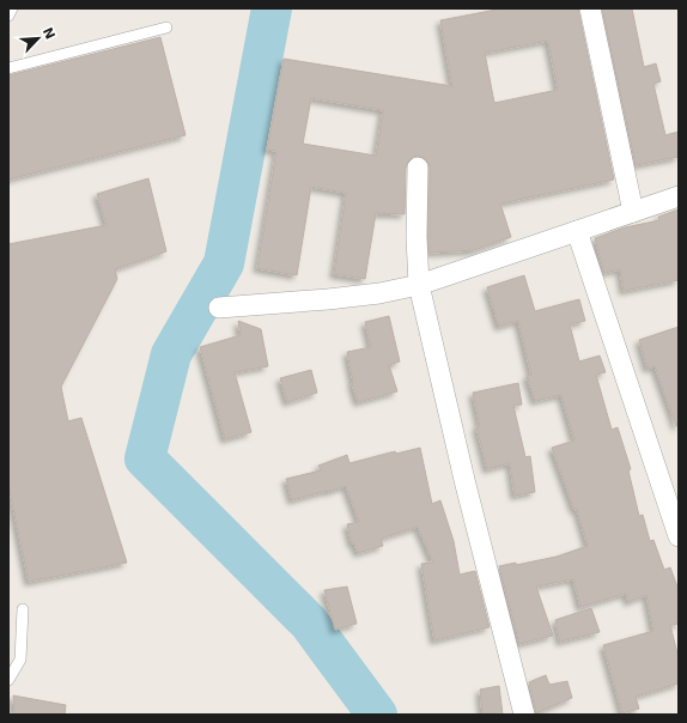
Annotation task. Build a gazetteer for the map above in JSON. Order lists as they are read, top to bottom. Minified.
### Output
{"north":"top right"}
